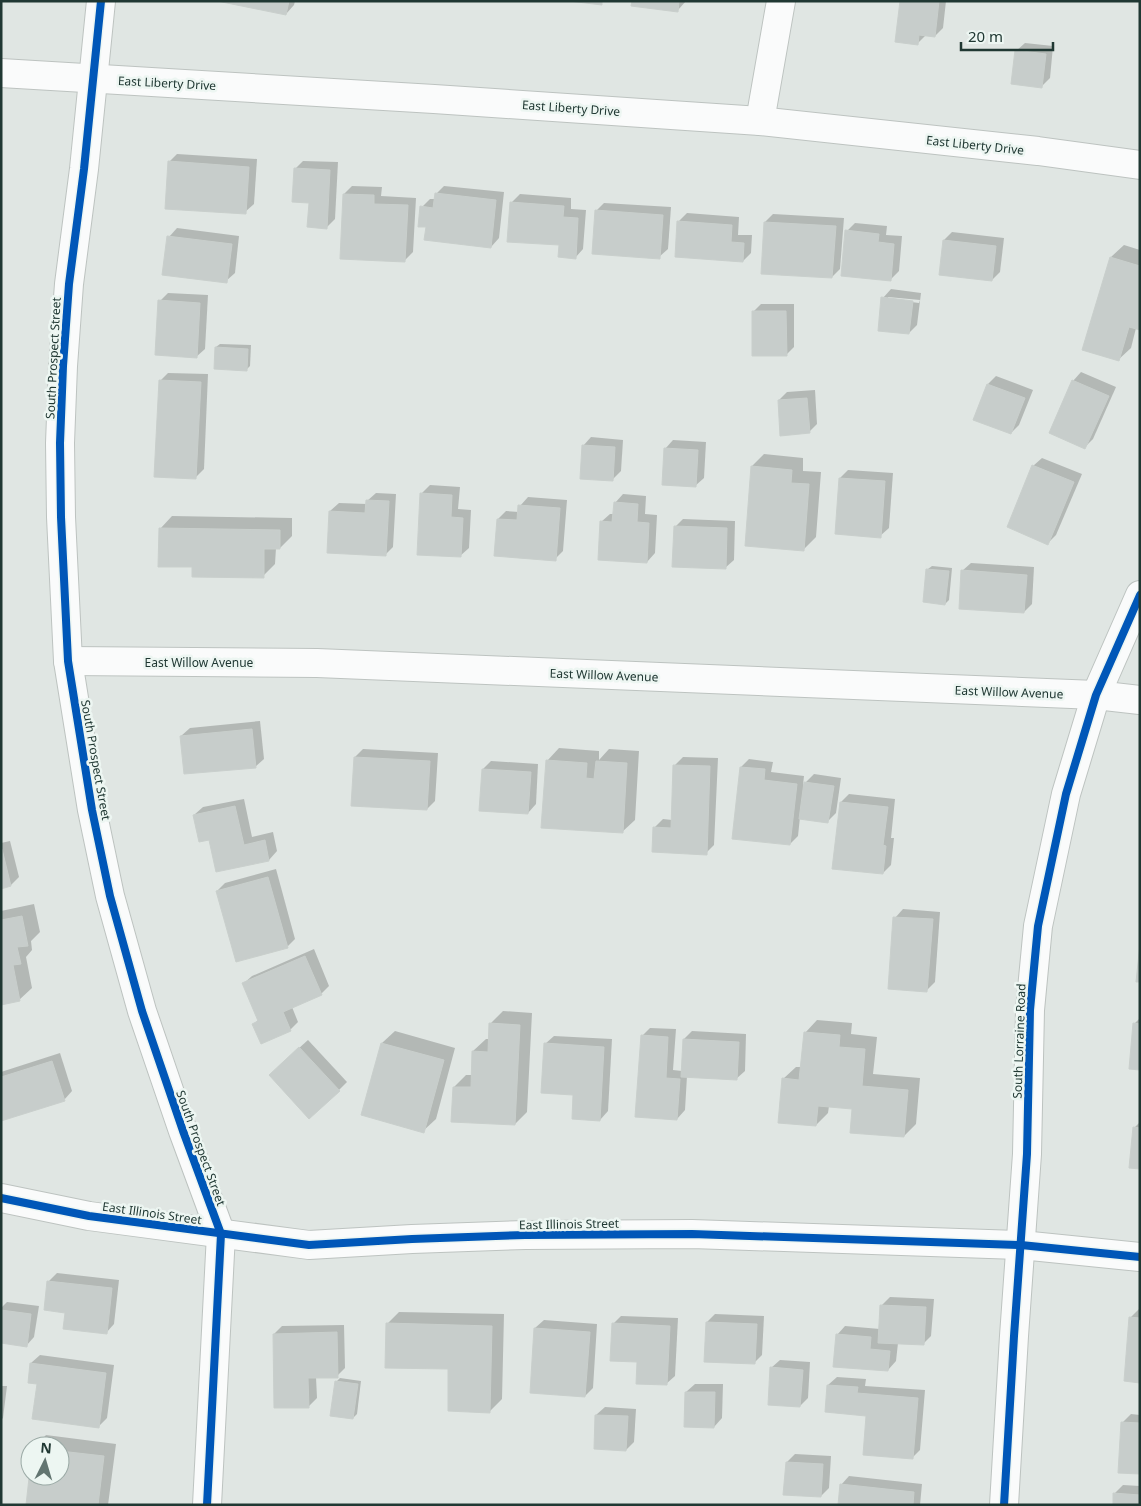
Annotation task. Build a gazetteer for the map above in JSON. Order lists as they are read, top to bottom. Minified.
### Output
{"streets":{"street":["East Liberty Drive","South Prospect Street","East Willow Avenue","South Lorraine Road","East Illinois Street"]},"crossings":[["East Liberty Drive","South Prospect Street"],["South Prospect Street","East Willow Avenue"],["South Prospect Street","East Illinois Street"],["East Willow Avenue","South Lorraine Road"],["South Lorraine Road","East Illinois Street"]],"scale_bar":"20 m","north":"top"}
